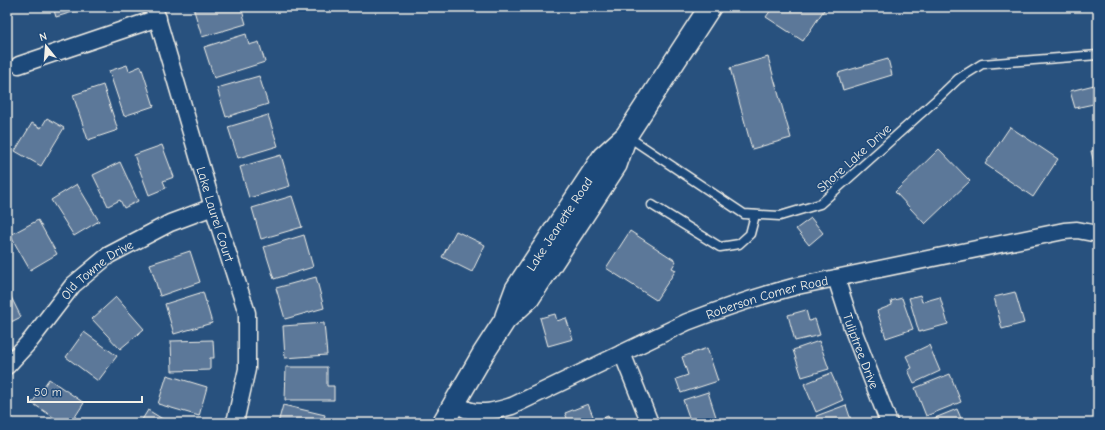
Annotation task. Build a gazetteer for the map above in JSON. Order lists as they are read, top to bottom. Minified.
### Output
{"streets":{"street":["Lake Laurel Court","Lake Jeanette Road","Old Towne Drive","Roberson Comer Road","Tuliptree Drive"],"lane":["Shore Lake Drive"]},"crossings":[["Shore Lake Drive","Lake Jeanette Road"],["Lake Laurel Court","Old Towne Drive"],["Lake Jeanette Road","Roberson Comer Road"],["Roberson Comer Road","Tuliptree Drive"]],"scale_bar":"50 m","north":"top"}
